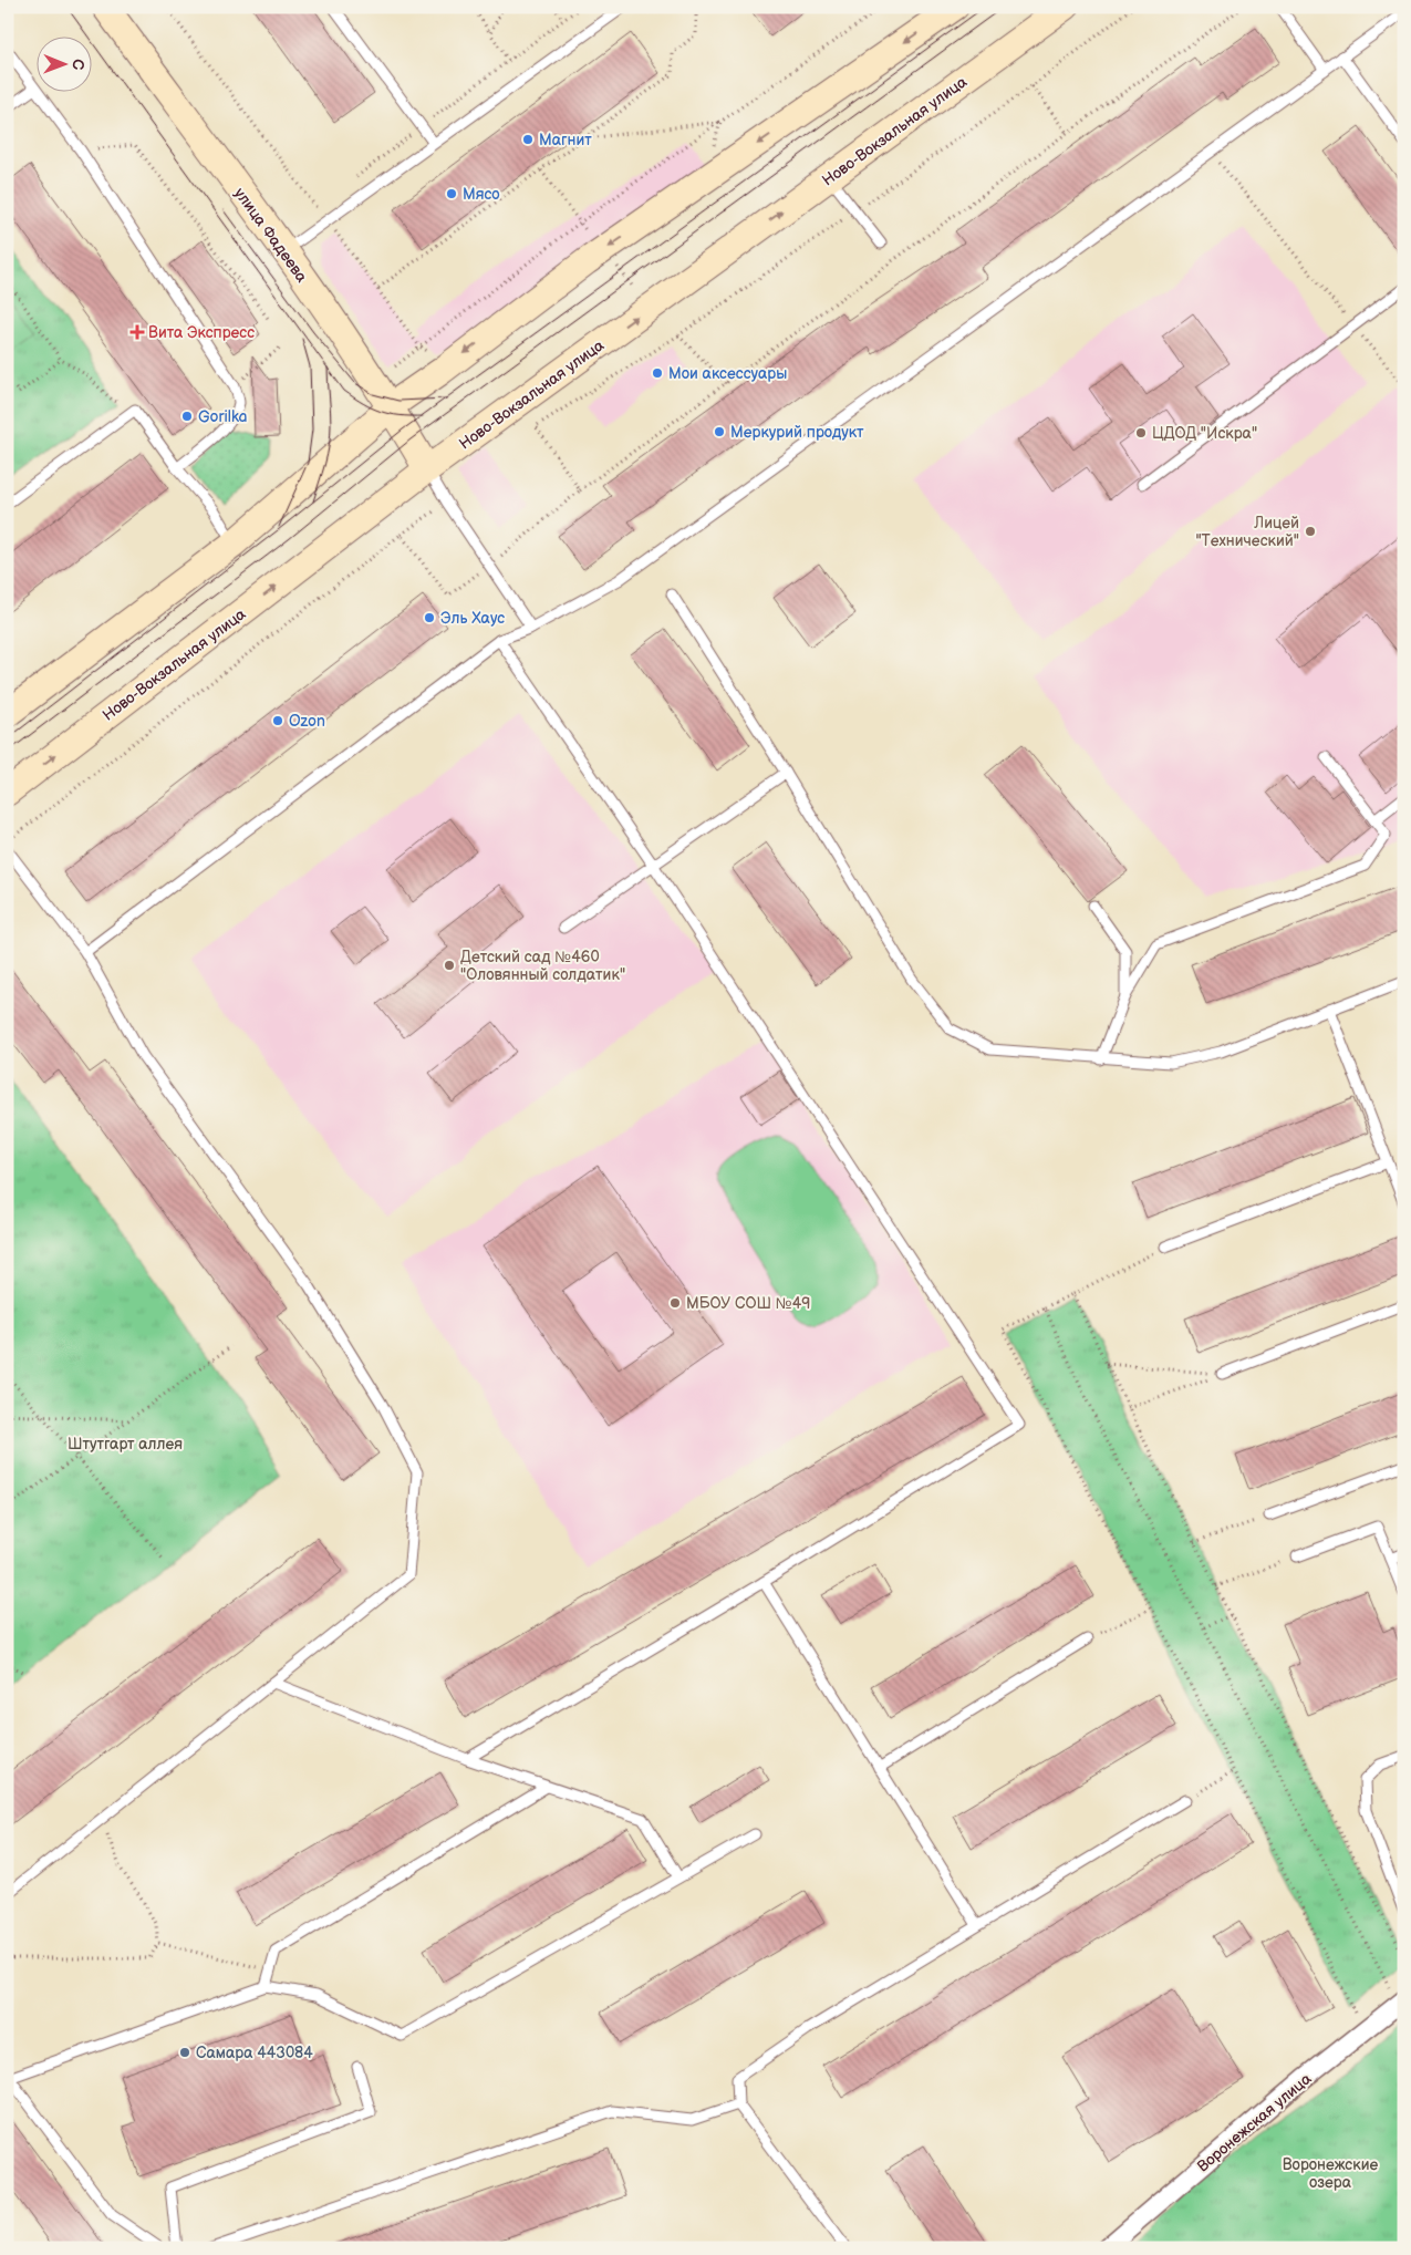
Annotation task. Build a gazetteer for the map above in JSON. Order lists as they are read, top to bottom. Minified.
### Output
{"streets":{"main road":["Ново-Вокзальная улица","улица Фадеева"],"street":["Воронежская улица"]},"crossings":[["Ново-Вокзальная улица","улица Фадеева"]],"parks":["Штутгарт аллея","Воронежские озера"],"places":{"other":["Магнит","Мясо","Мои аксессуары","Gorilka","Меркурий продукт","ЦДОД \"Искра\"","Лицей \"Технический\"","Эль Хаус","Ozon","Детский сад №460 \"Оловянный солдатик\"","МБОУ СОШ №49","Самара 443084"],"health":["Вита Экспресс"]},"north":"right"}
